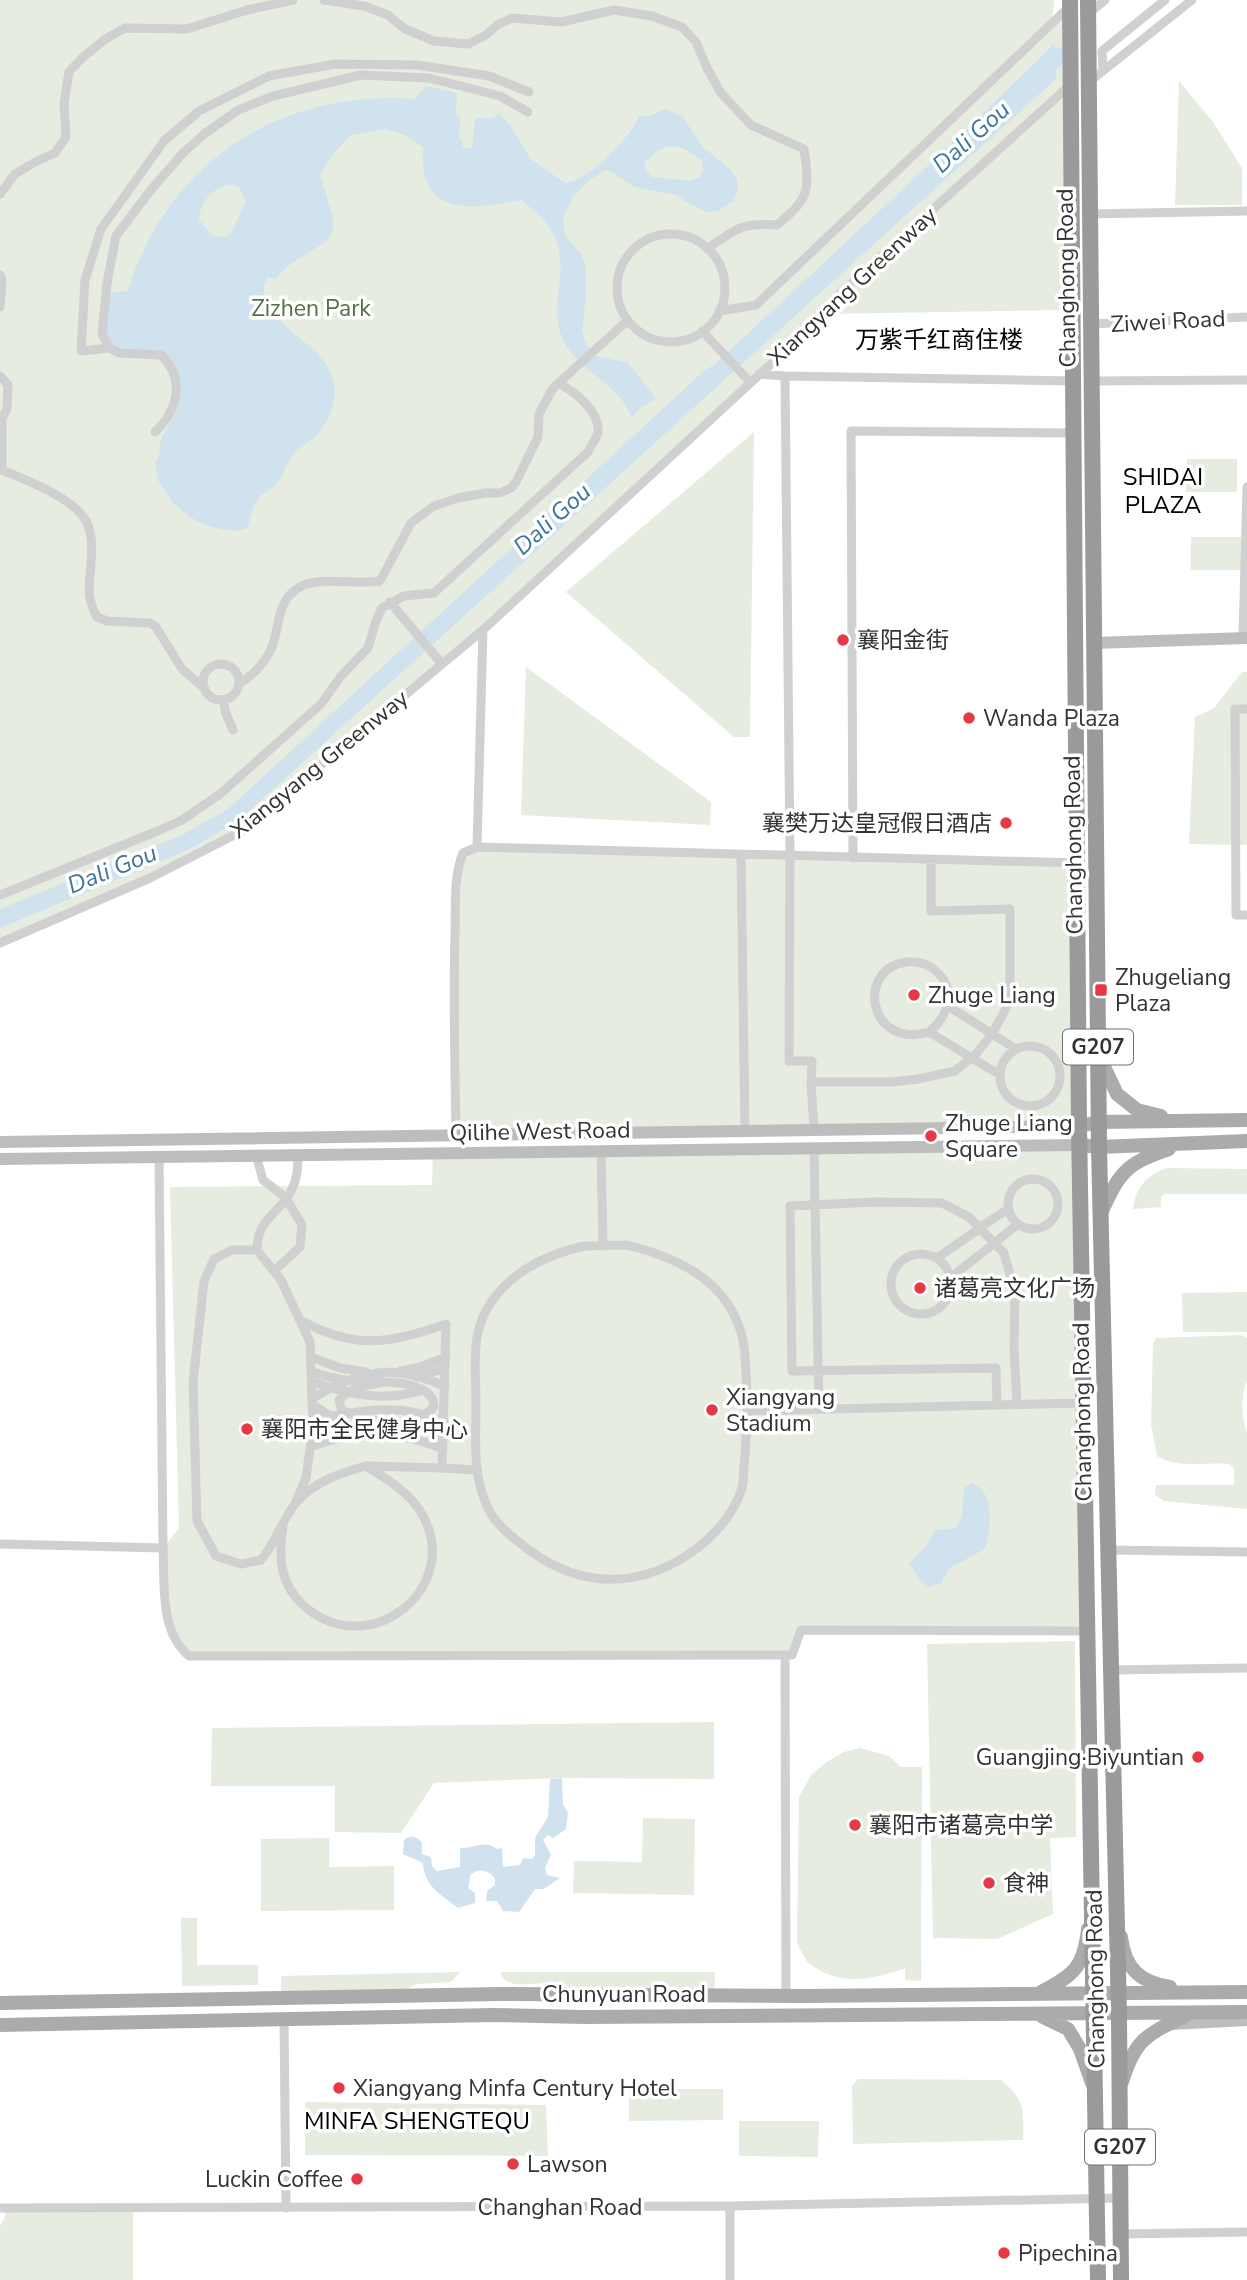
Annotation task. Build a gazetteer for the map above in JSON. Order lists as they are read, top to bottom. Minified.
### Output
{"streets":{"highway":["Changhong Road","G207"],"main road":["Chunyuan Road"],"street":["Xiangyang Greenway","Ziwei Road","Qilihe West Road","Changhan Road"]},"crossings":[["Changhong Road","Xiangyang Greenway"],["Changhong Road","Ziwei Road"],["Changhong Road","G207"],["Changhong Road","Qilihe West Road"],["Changhong Road","Chunyuan Road"],["Changhong Road","Changhan Road"],["Xiangyang Greenway","G207"]],"districts":["万紫千红商住楼","SHIDAI PLAZA","MINFA SHENGTEQU"],"water":["Dali Gou"],"parks":["Zizhen Park"],"places":{"other":["襄阳金街","Wanda Plaza","襄樊万达皇冠假日酒店","Zhuge Liang","Zhuge Liang Square","诸葛亮文化广场","Xiangyang Stadium","襄阳市全民健身中心","Guangjing·Biyuntian","襄阳市诸葛亮中学","食神","Xiangyang Minfa Century Hotel","Lawson","Luckin Coffee","Pipechina"],"transit":["Zhugeliang Plaza"]}}
